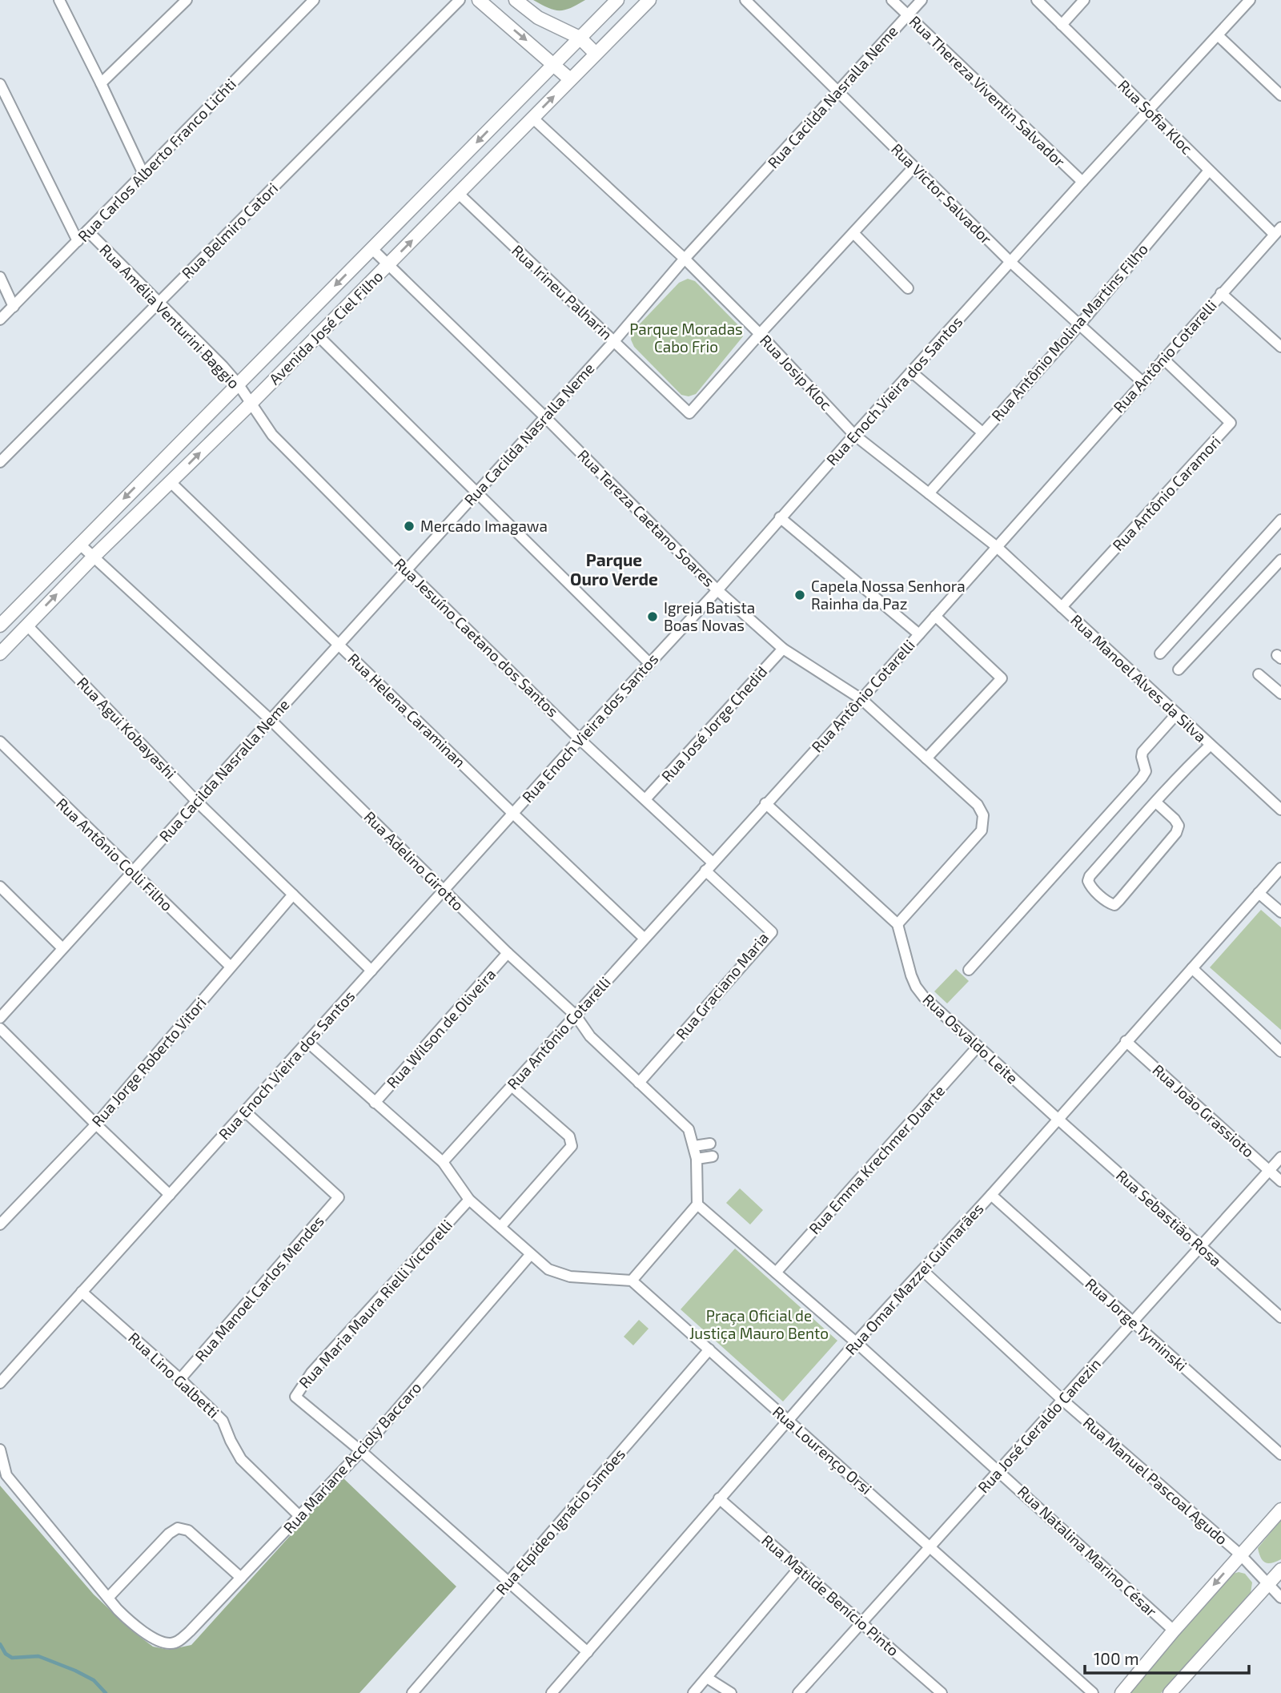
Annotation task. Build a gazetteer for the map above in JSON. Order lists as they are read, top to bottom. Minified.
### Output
{"streets":{"street":["Rua Thereza Viventin Salvador","Rua Cacilda Nasralla Neme","Rua Sofia Kloc","Rua Carlos Alberto Franco Lichti","Rua Victor Salvador","Rua Belmiro Catori","Rua Irineu Palharin","Rua Amélia Venturini Baggio","Avenida José Ciel Filho","Rua Antônio Molina Martins Filho","Rua Antônio Cotarelli","Rua Josip Kloc","Rua Enoch Vieira dos Santos","Rua Antônio Caramori","Rua Tereza Caetano Soares","Rua Jesuíno Caetano dos Santos","Rua Manoel Alves da Silva","Rua Helena Caraminan","Rua José Jorge Chedid","Rua Agui Kobayashi","Rua Antônio Colli Filho","Rua Adelino Girotto","Rua Graciano Maria","Rua Wilson de Oliveira","Rua Osvaldo Leite","Rua Jorge Roberto Vitori","Rua João Grassioto","Rua Emma Krechmer Duarte","Rua Sebastião Rosa","Rua Omar Mazzei Guimarães","Rua Manoel Carlos Mendes","Rua Maria Maura Rielli Victorelli","Rua Jorge Tyminski","Rua Lino Galbetti","Rua José Geraldo Canezin","Rua Lourenço Orsi","Rua Mariane Accioly Baccaro","Rua Manuel Pascoal Agudo","Rua Elpídeo Ignácio Simões","Rua Natalina Marino César","Rua Matilde Benício Pinto"]},"crossings":[["Rua Thereza Viventin Salvador","Rua Cacilda Nasralla Neme"],["Rua Thereza Viventin Salvador","Rua Enoch Vieira dos Santos"],["Rua Cacilda Nasralla Neme","Rua Victor Salvador"],["Rua Cacilda Nasralla Neme","Rua Irineu Palharin"],["Rua Cacilda Nasralla Neme","Rua Josip Kloc"],["Rua Cacilda Nasralla Neme","Rua Tereza Caetano Soares"],["Rua Cacilda Nasralla Neme","Rua Jesuíno Caetano dos Santos"],["Rua Cacilda Nasralla Neme","Rua Helena Caraminan"],["Rua Cacilda Nasralla Neme","Rua Agui Kobayashi"],["Rua Cacilda Nasralla Neme","Rua Antônio Colli Filho"],["Rua Cacilda Nasralla Neme","Rua Adelino Girotto"],["Rua Sofia Kloc","Rua Antônio Molina Martins Filho"],["Rua Sofia Kloc","Rua Antônio Cotarelli"],["Rua Sofia Kloc","Rua Enoch Vieira dos Santos"],["Rua Carlos Alberto Franco Lichti","Rua Amélia Venturini Baggio"],["Rua Victor Salvador","Rua Antônio Molina Martins Filho"],["Rua Victor Salvador","Rua Antônio Cotarelli"],["Rua Victor Salvador","Rua Enoch Vieira dos Santos"],["Rua Belmiro Catori","Rua Amélia Venturini Baggio"],["Rua Irineu Palharin","Avenida José Ciel Filho"],["Rua Irineu Palharin","Rua Josip Kloc"],["Rua Amélia Venturini Baggio","Avenida José Ciel Filho"],["Rua Amélia Venturini Baggio","Rua Jesuíno Caetano dos Santos"],["Avenida José Ciel Filho","Rua Josip Kloc"],["Avenida José Ciel Filho","Rua Tereza Caetano Soares"],["Avenida José Ciel Filho","Rua Jesuíno Caetano dos Santos"],["Avenida José Ciel Filho","Rua Helena Caraminan"],["Avenida José Ciel Filho","Rua Agui Kobayashi"],["Avenida José Ciel Filho","Rua Adelino Girotto"],["Rua Antônio Molina Martins Filho","Rua Josip Kloc"],["Rua Antônio Cotarelli","Rua Josip Kloc"],["Rua Antônio Cotarelli","Rua Antônio Caramori"],["Rua Antônio Cotarelli","Rua Tereza Caetano Soares"],["Rua Antônio Cotarelli","Rua Jesuíno Caetano dos Santos"],["Rua Antônio Cotarelli","Rua Manoel Alves da Silva"],["Rua Antônio Cotarelli","Rua Helena Caraminan"],["Rua Antônio Cotarelli","Rua Adelino Girotto"],["Rua Antônio Cotarelli","Rua Graciano Maria"],["Rua Josip Kloc","Rua Enoch Vieira dos Santos"],["Rua Josip Kloc","Rua Manoel Alves da Silva"],["Rua Enoch Vieira dos Santos","Rua Tereza Caetano Soares"],["Rua Enoch Vieira dos Santos","Rua Jesuíno Caetano dos Santos"],["Rua Enoch Vieira dos Santos","Rua Helena Caraminan"],["Rua Enoch Vieira dos Santos","Rua Agui Kobayashi"],["Rua Enoch Vieira dos Santos","Rua Adelino Girotto"],["Rua Enoch Vieira dos Santos","Rua Manoel Carlos Mendes"],["Rua Enoch Vieira dos Santos","Rua Lino Galbetti"],["Rua Antônio Caramori","Rua Manoel Alves da Silva"],["Rua Tereza Caetano Soares","Rua José Jorge Chedid"],["Rua Tereza Caetano Soares","Rua Osvaldo Leite"],["Rua Jesuíno Caetano dos Santos","Rua José Jorge Chedid"],["Rua Agui Kobayashi","Rua Jorge Roberto Vitori"],["Rua Antônio Colli Filho","Rua Jorge Roberto Vitori"],["Rua Adelino Girotto","Rua Graciano Maria"],["Rua Adelino Girotto","Rua Wilson de Oliveira"],["Rua Adelino Girotto","Rua Natalina Marino César"],["Rua Osvaldo Leite","Rua Emma Krechmer Duarte"],["Rua Osvaldo Leite","Rua Sebastião Rosa"],["Rua Osvaldo Leite","Rua Omar Mazzei Guimarães"],["Rua João Grassioto","Rua Omar Mazzei Guimarães"],["Rua João Grassioto","Rua José Geraldo Canezin"],["Rua Emma Krechmer Duarte","Rua Natalina Marino César"],["Rua Sebastião Rosa","Rua Omar Mazzei Guimarães"],["Rua Sebastião Rosa","Rua José Geraldo Canezin"],["Rua Omar Mazzei Guimarães","Rua Jorge Tyminski"],["Rua Omar Mazzei Guimarães","Rua Lourenço Orsi"],["Rua Omar Mazzei Guimarães","Rua Manuel Pascoal Agudo"],["Rua Omar Mazzei Guimarães","Rua Natalina Marino César"],["Rua Omar Mazzei Guimarães","Rua Matilde Benício Pinto"],["Rua Manoel Carlos Mendes","Rua Lino Galbetti"],["Rua Maria Maura Rielli Victorelli","Rua Mariane Accioly Baccaro"],["Rua Jorge Tyminski","Rua José Geraldo Canezin"],["Rua Lino Galbetti","Rua Mariane Accioly Baccaro"],["Rua José Geraldo Canezin","Rua Lourenço Orsi"],["Rua José Geraldo Canezin","Rua Manuel Pascoal Agudo"],["Rua José Geraldo Canezin","Rua Natalina Marino César"],["Rua José Geraldo Canezin","Rua Matilde Benício Pinto"],["Rua Lourenço Orsi","Rua Elpídeo Ignácio Simões"]],"districts":["Parque Ouro Verde"],"parks":["Parque Moradas Cabo Frio","Praça Oficial de Justiça Mauro Bento"],"places":["Mercado Imagawa","Capela Nossa Senhora Rainha da Paz","Igreja Batista Boas Novas"],"scale_bar":"100 m"}
